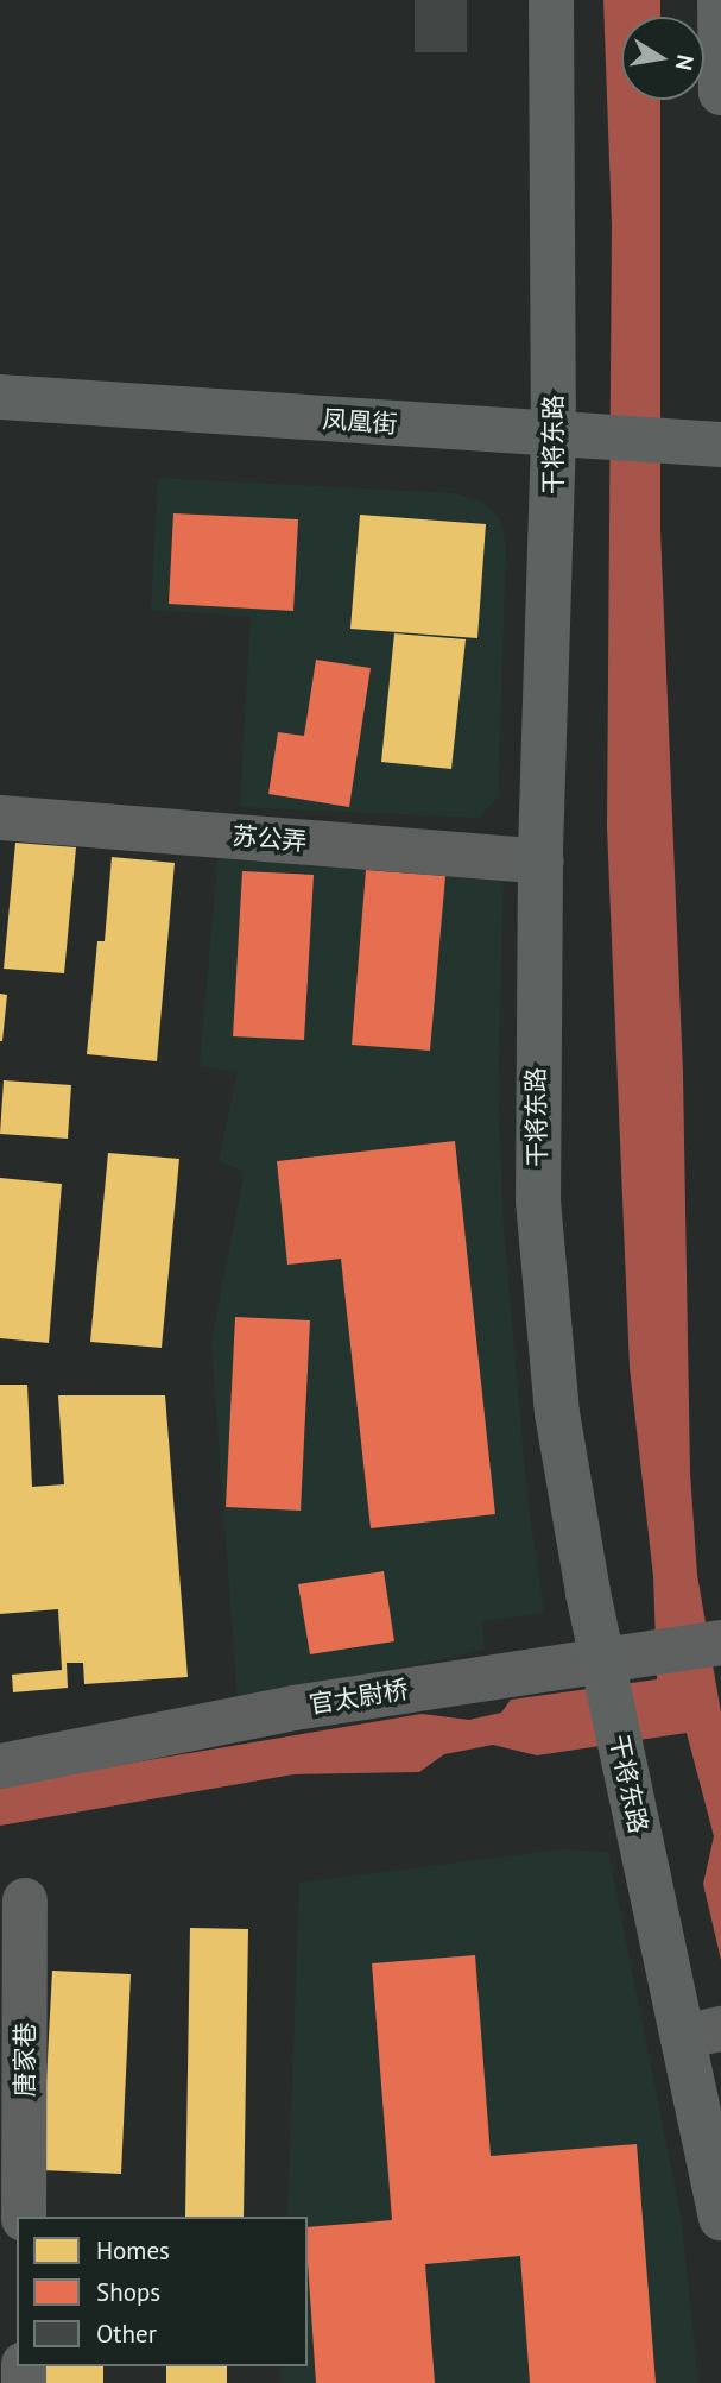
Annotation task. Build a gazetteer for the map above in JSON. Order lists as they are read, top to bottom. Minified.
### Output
{"streets":{"main road":["凤凰街","干将东路"],"street":["苏公弄","官太尉桥","唐家巷"]},"crossings":[["凤凰街","干将东路"],["干将东路","苏公弄"],["干将东路","官太尉桥"]],"legend":["Homes","Shops","Other"],"north":"right"}
